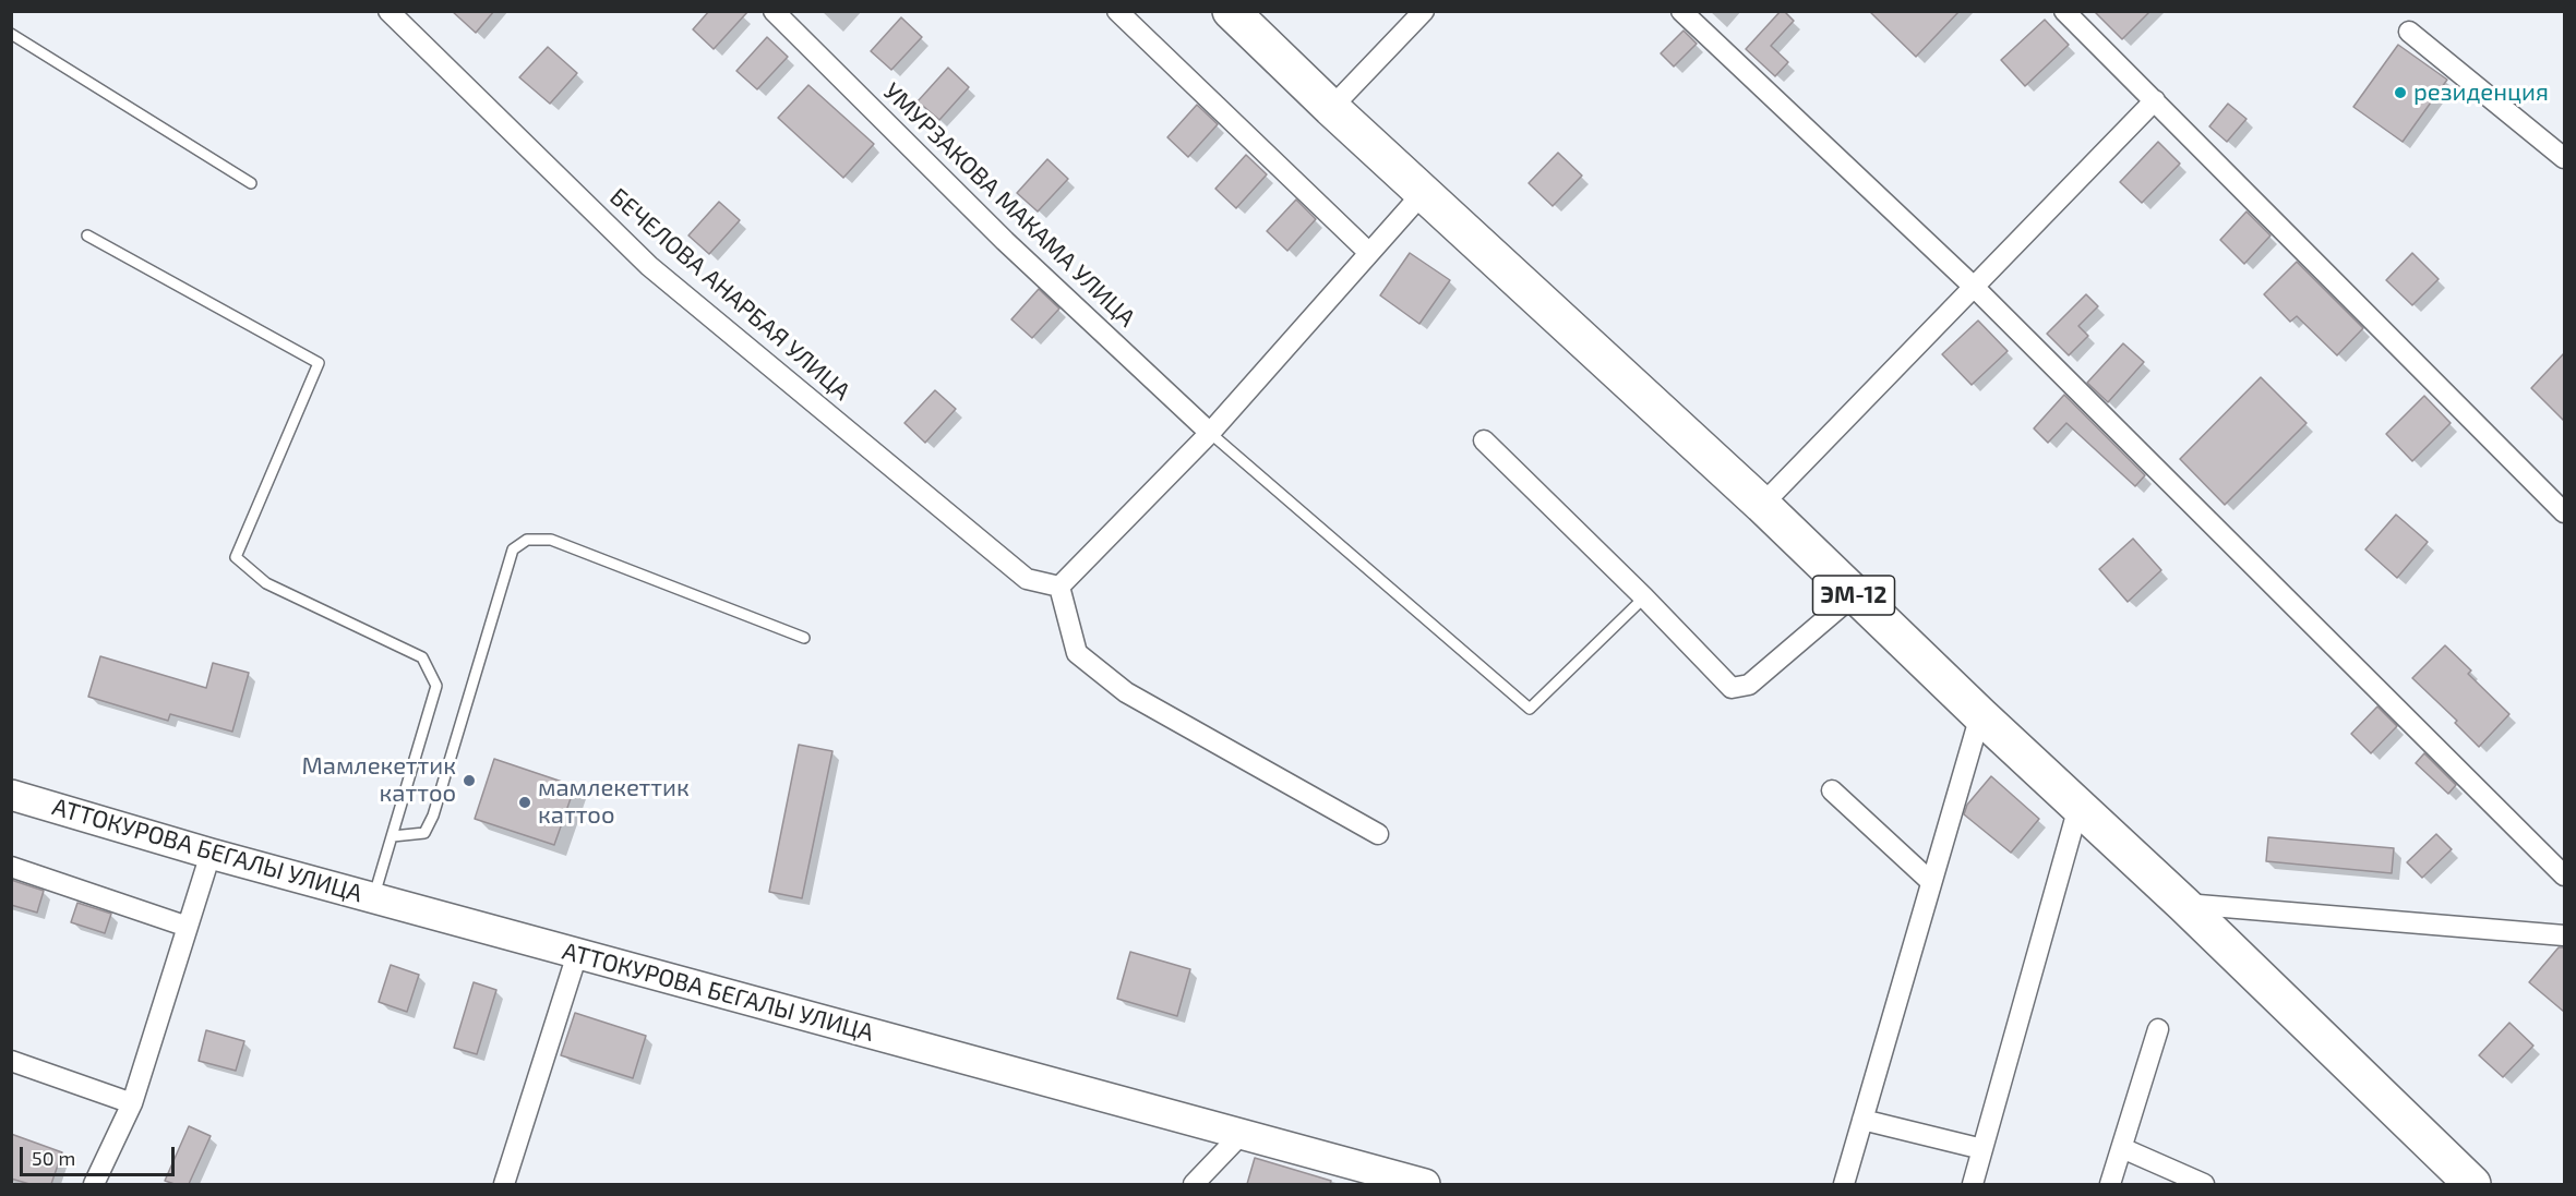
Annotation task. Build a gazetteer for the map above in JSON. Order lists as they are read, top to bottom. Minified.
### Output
{"streets":{"highway":["ЭМ-12"],"main road":["АТТОКУРОВА БЕГАЛЫ УЛИЦА"],"street":["УМУРЗАКОВА МАКАМА УЛИЦА","БЕЧЕЛОВА АНАРБАЯ УЛИЦА"]},"places":["резиденция","Мамлекеттик каттоо","мамлекеттик каттоо"],"scale_bar":"50 m"}
